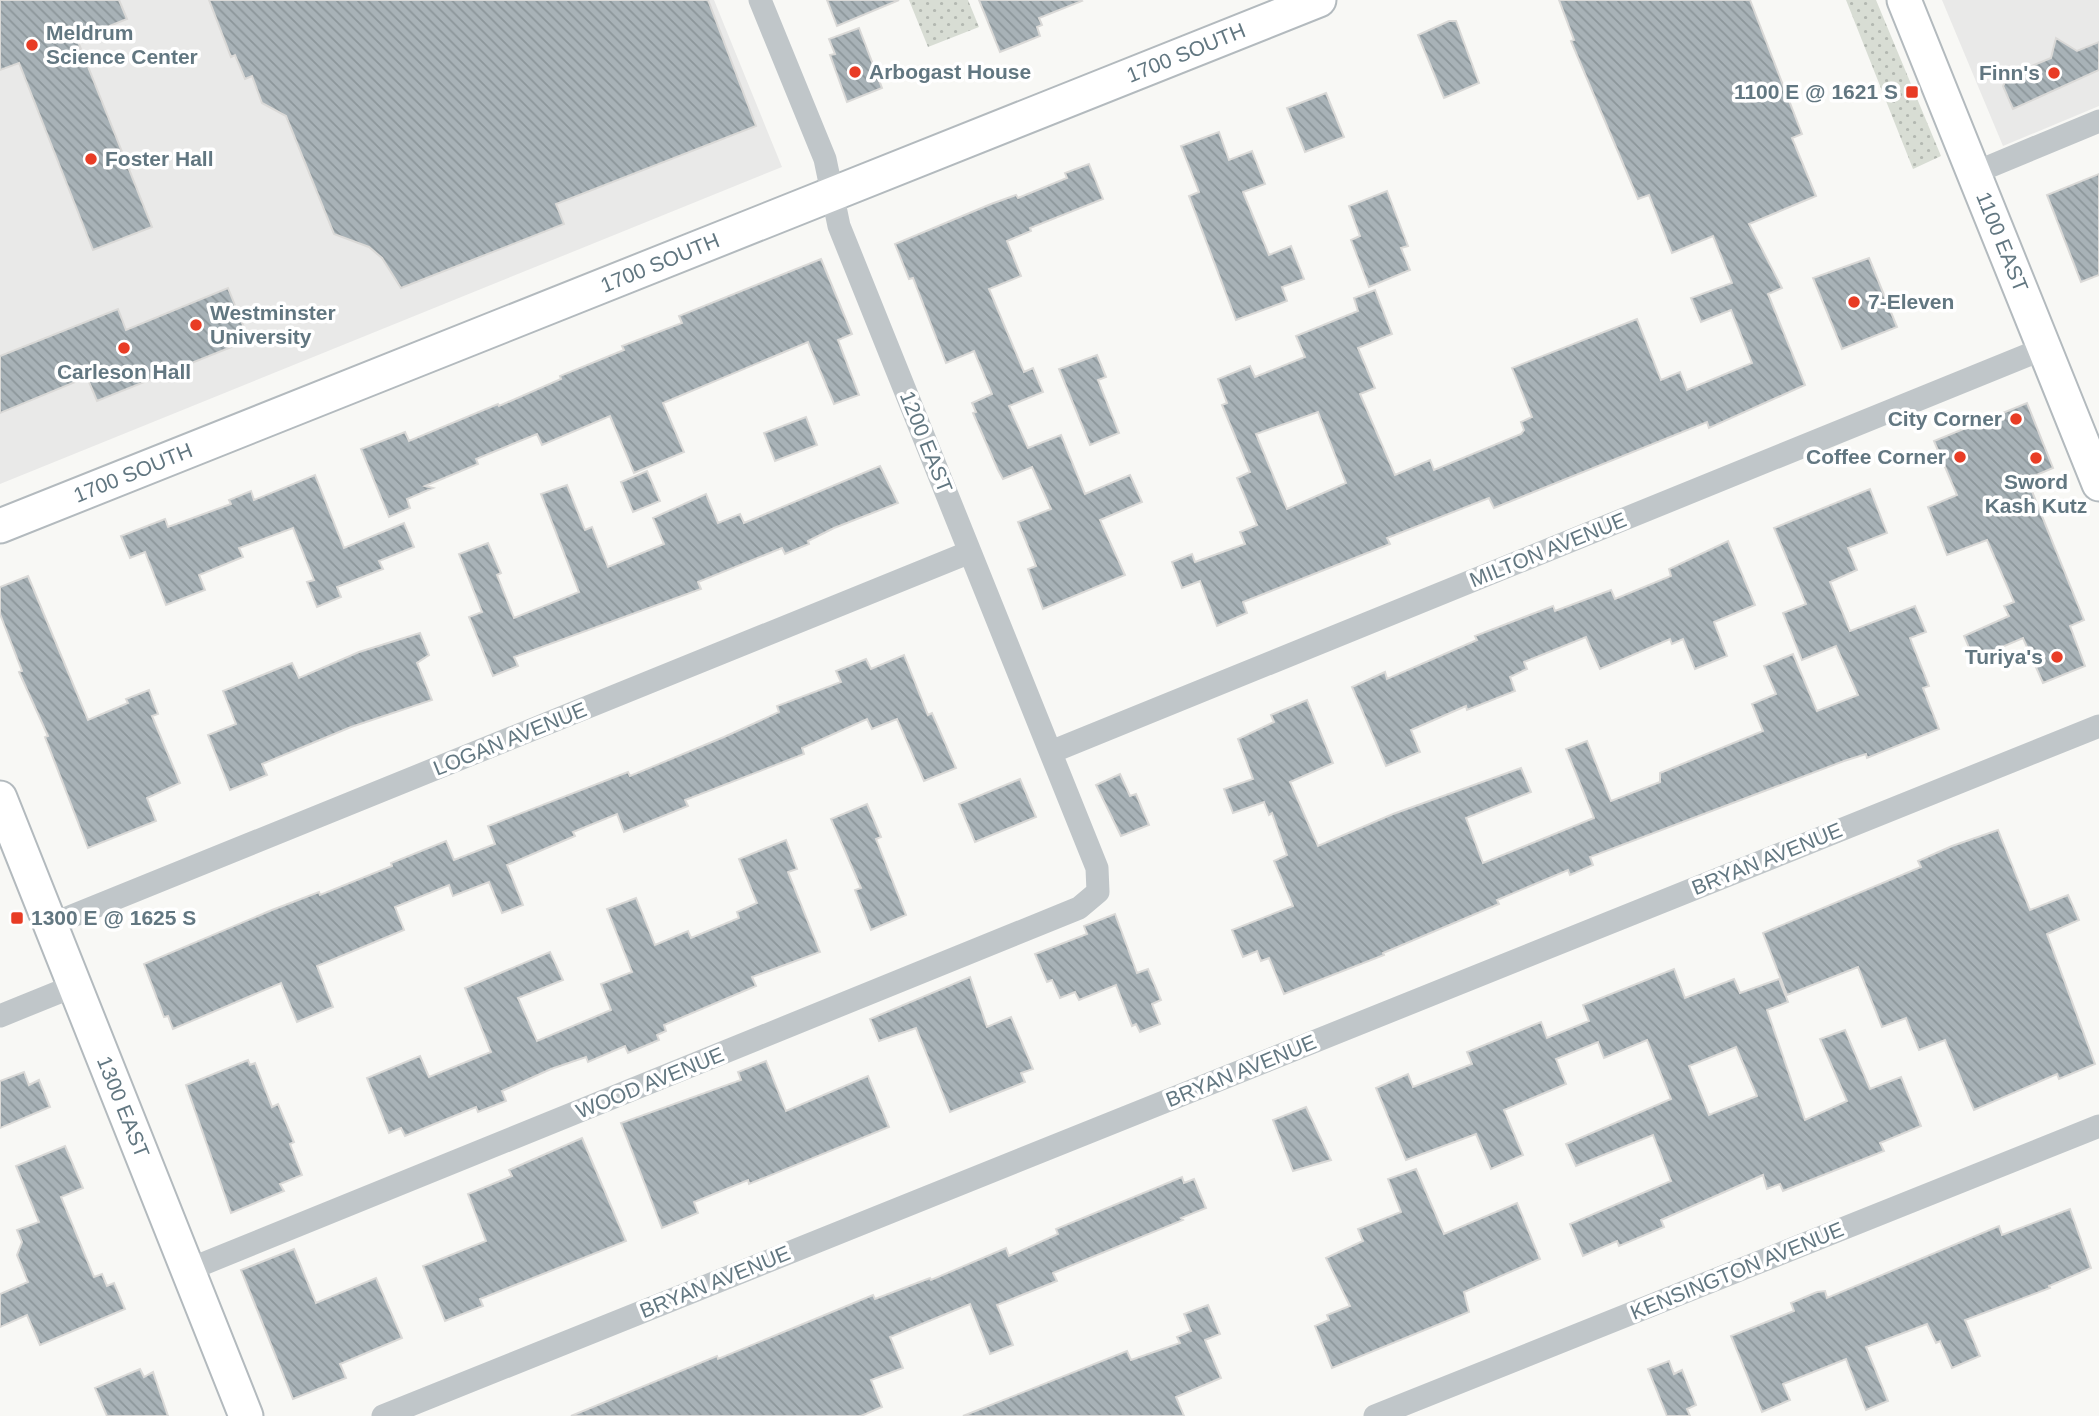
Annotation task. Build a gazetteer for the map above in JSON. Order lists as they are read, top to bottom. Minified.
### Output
{"streets":{"street":["1700 SOUTH","1100 EAST","1200 EAST","MILTON AVENUE","LOGAN AVENUE","BRYAN AVENUE","WOOD AVENUE","1300 EAST","KENSINGTON AVENUE"]},"crossings":[["1700 SOUTH","1200 EAST"],["1100 EAST","MILTON AVENUE"],["1200 EAST","MILTON AVENUE"],["1200 EAST","LOGAN AVENUE"],["1200 EAST","WOOD AVENUE"],["LOGAN AVENUE","1300 EAST"],["WOOD AVENUE","1300 EAST"]],"places":{"other":["Meldrum Science Center","Arbogast House","Finn's","Foster Hall","7-Eleven","Westminster University","Carleson Hall","City Corner","Coffee Corner","Sword Kash Kutz","Turiya's"],"transit":["1100 E @ 1621 S","1300 E @ 1625 S"]}}
